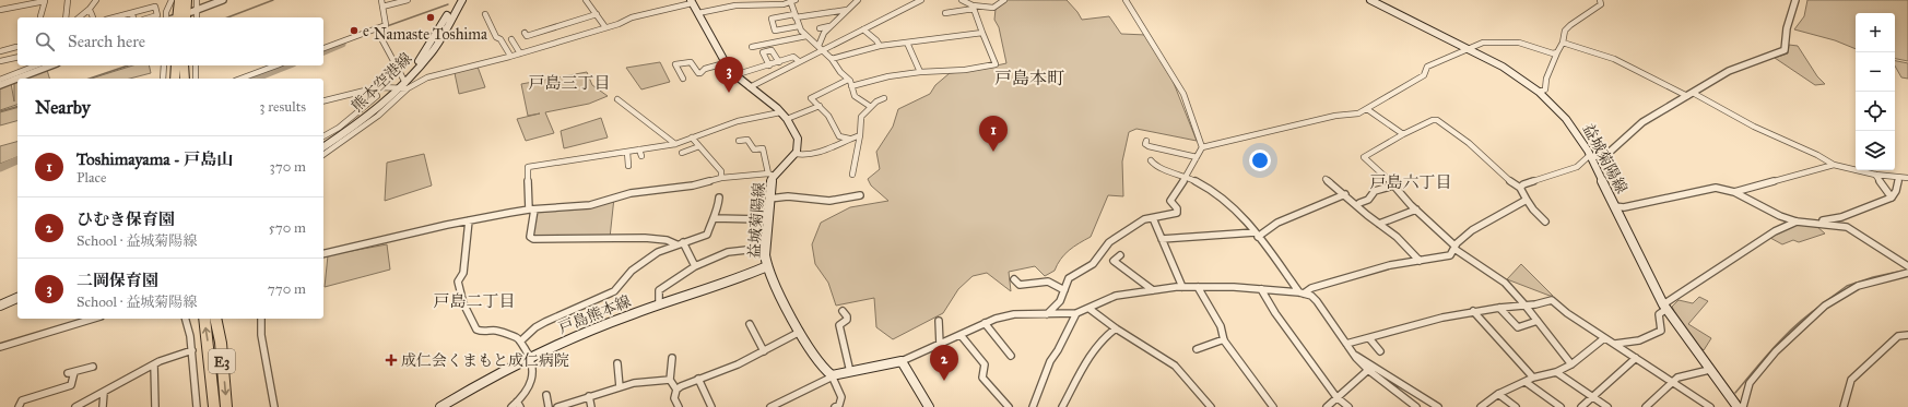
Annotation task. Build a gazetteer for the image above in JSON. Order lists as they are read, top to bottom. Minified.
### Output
{"streets":{"highway":["E3"],"main road":["熊本空港線","益城菊陽線","戸島熊本線"]},"crossings":[["益城菊陽線","戸島熊本線"]],"districts":["戸島本町","戸島三丁目","戸島六丁目","戸島二丁目"],"places":{"other":["Namaste Toshima","e"],"health":["成仁会くまもと成仁病院"]},"page":{"map_buttons":["+","−"],"search":"Search here","pins":["3","1","2"],"heading":["Nearby","3 results"],"list":[{"mark":"1","name":"Toshimayama - 戸島山","note":"Place","value":"370 m"},{"mark":"2","name":"ひむき保育園","note":"School · 益城菊陽線","value":"570 m"},{"mark":"3","name":"二岡保育園","note":"School · 益城菊陽線","value":"770 m"}]}}
